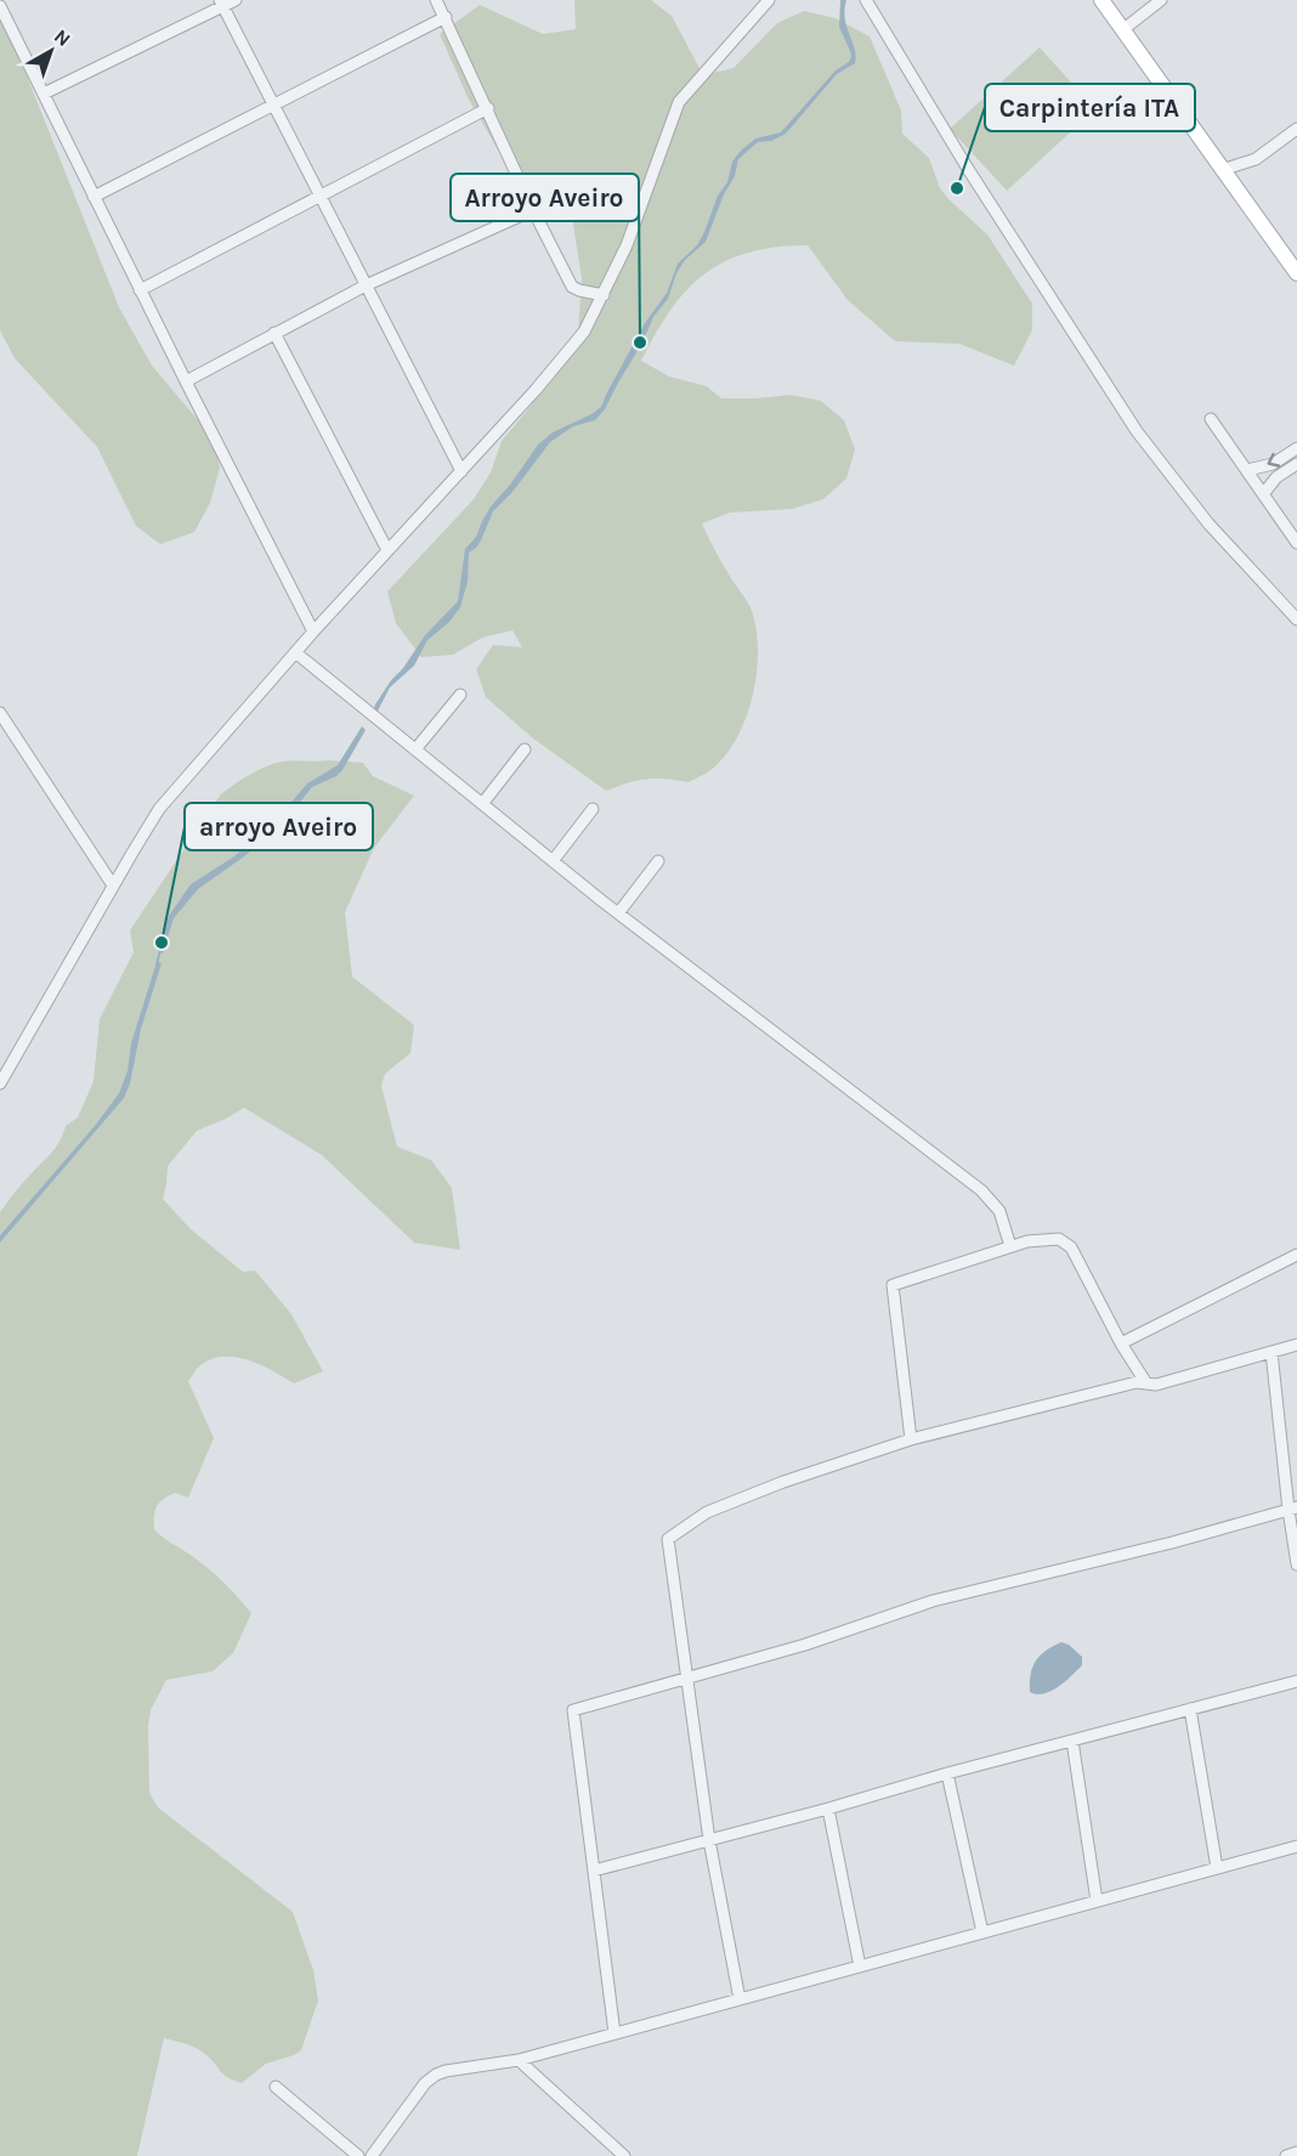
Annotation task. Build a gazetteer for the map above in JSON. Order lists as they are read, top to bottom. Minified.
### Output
{"places":["Carpintería ITA","Arroyo Aveiro","arroyo Aveiro"],"north":"top right"}
